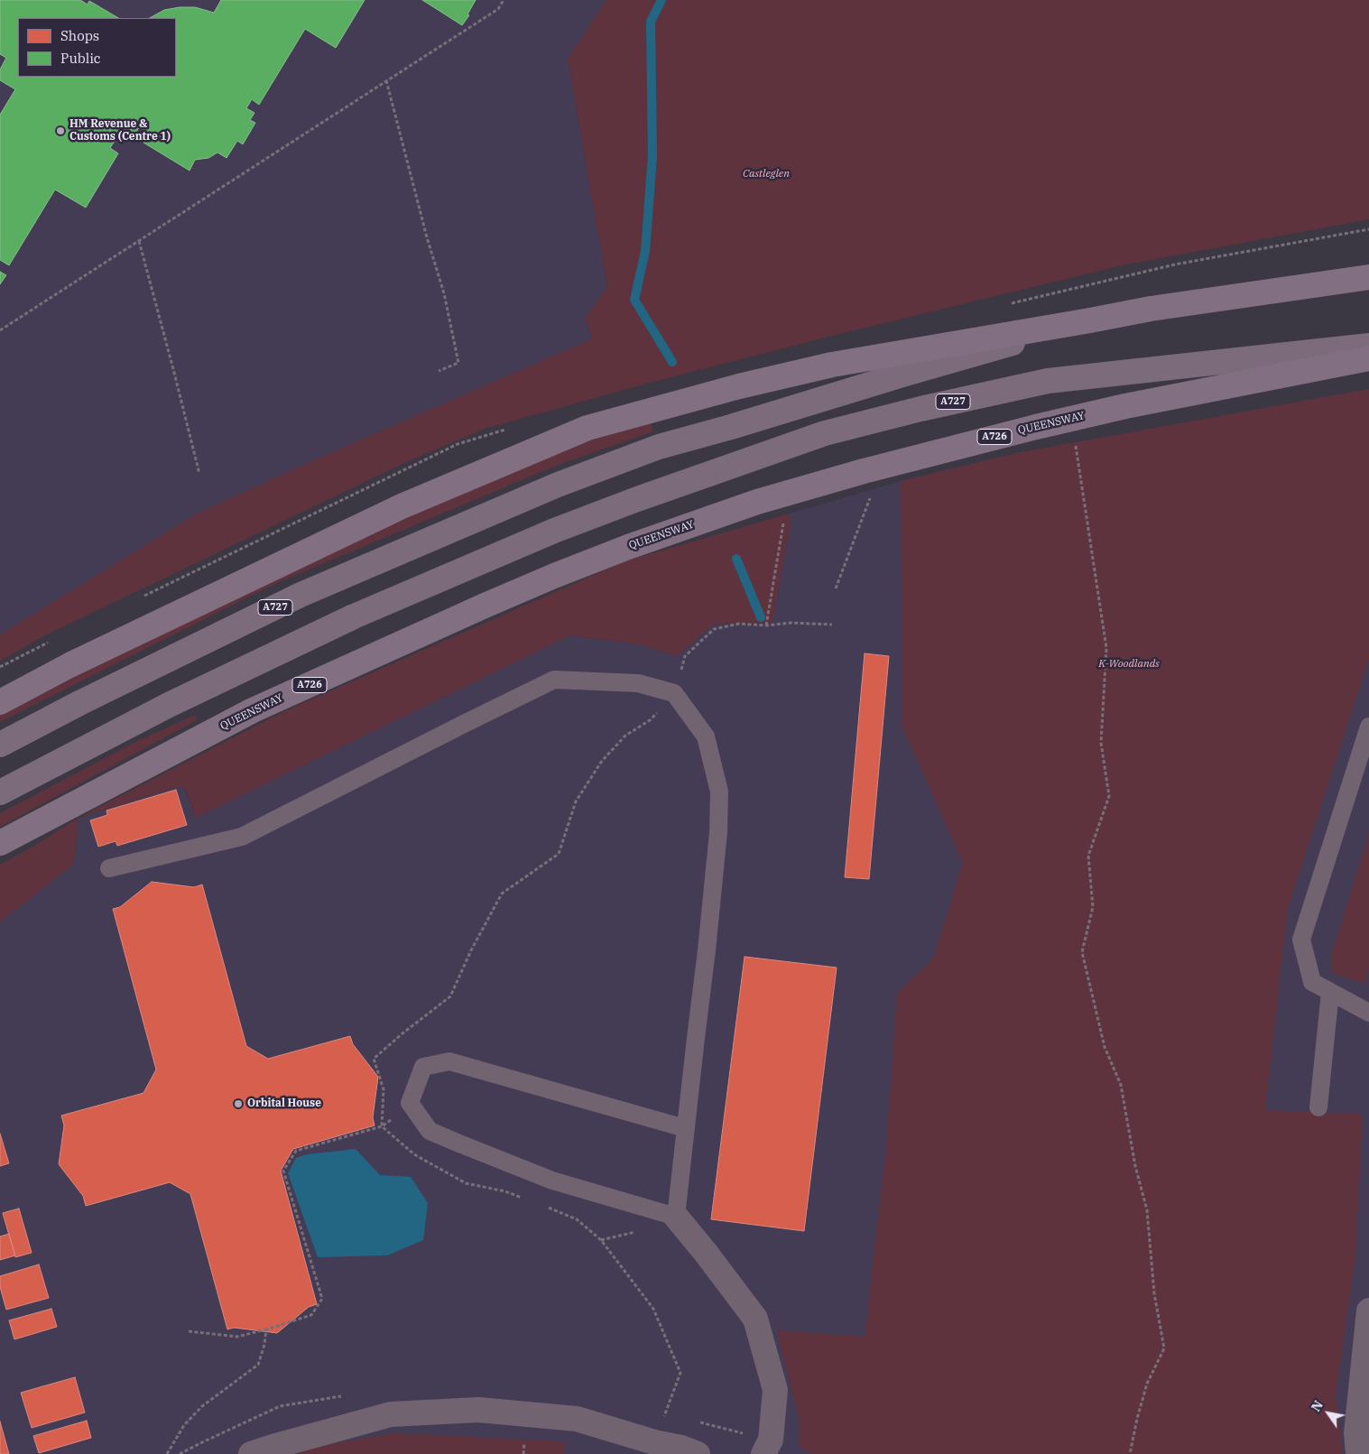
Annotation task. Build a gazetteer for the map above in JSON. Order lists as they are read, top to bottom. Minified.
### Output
{"streets":{"highway":["QUEENSWAY","A726"],"main road":["A727"]},"parks":["Castleglen","K-Woodlands"],"places":["HM Revenue & Customs (Centre 1)","Orbital House"],"legend":["Shops","Public"],"north":"top left"}
